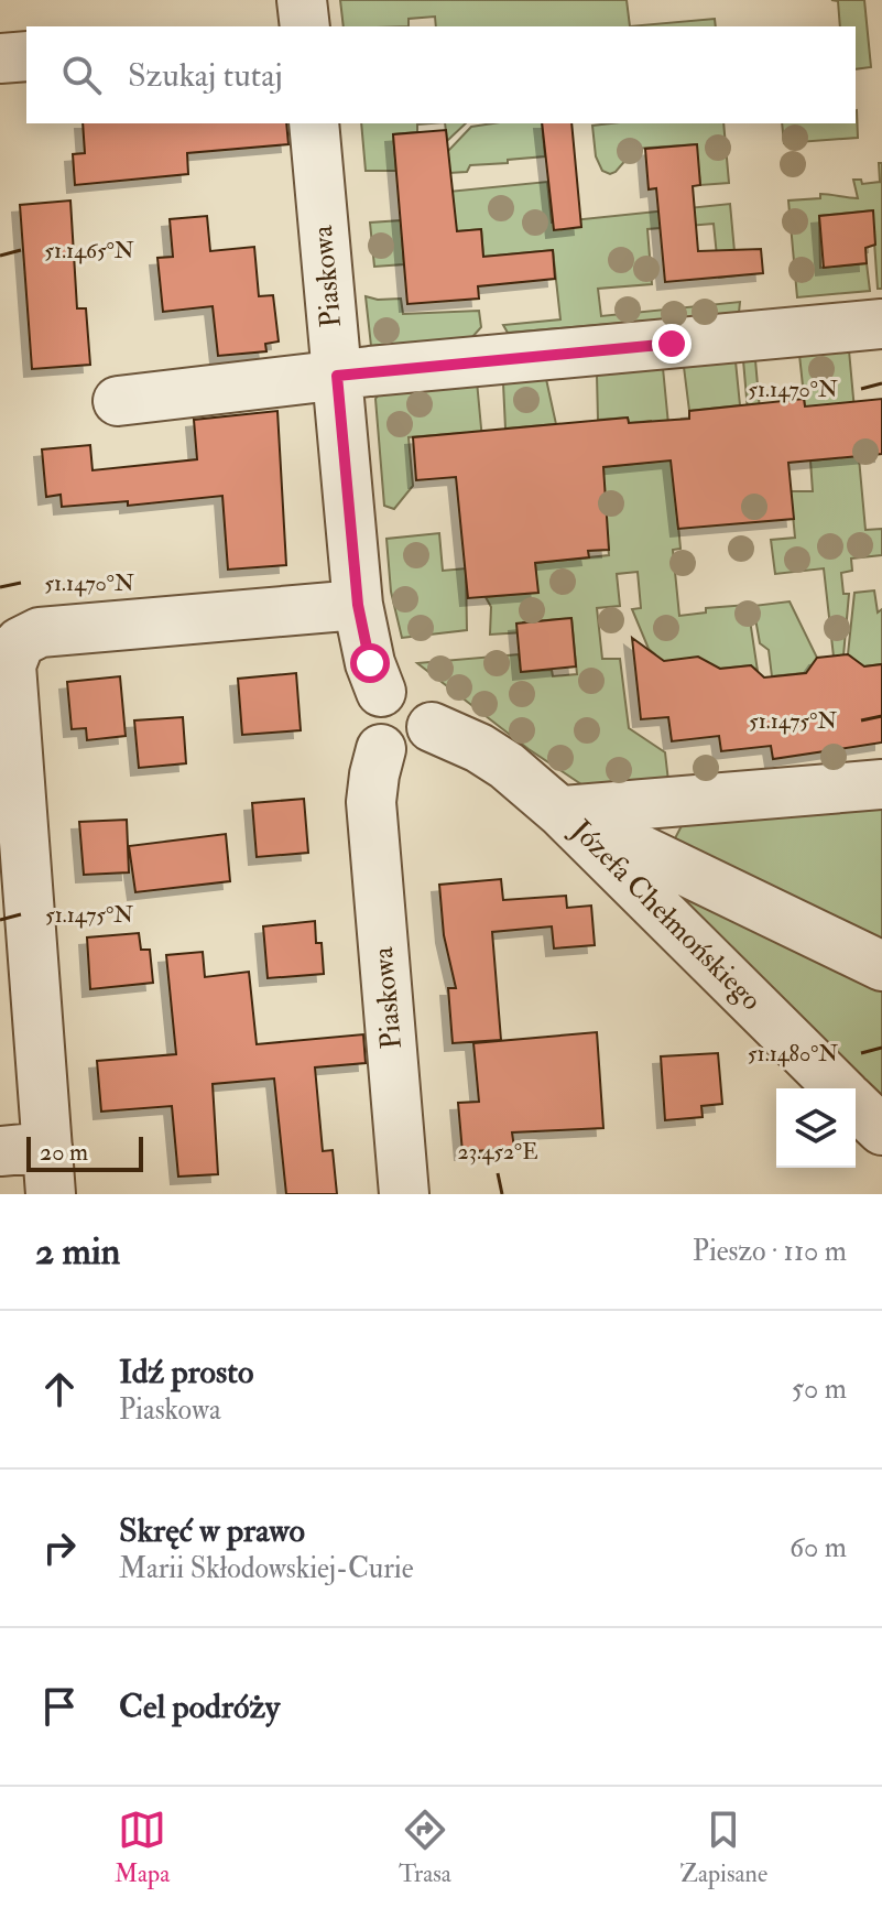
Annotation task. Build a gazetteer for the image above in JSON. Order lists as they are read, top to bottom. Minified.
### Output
{"streets":{"street":["Piaskowa","Józefa Chełmońskiego"]},"crossings":[["Piaskowa","Józefa Chełmońskiego"]],"scale_bar":"20 m","page":{"search":"Szukaj tutaj","scale":"20 m","heading":["2 min","Pieszo · 110 m"],"list":[["Idź prosto","Piaskowa","50 m"],["Skręć w prawo","Marii Skłodowskiej-Curie","60 m"],"Cel podróży"],"nav":["Mapa","Trasa","Zapisane"]},"coordinates":["51.1465°N","51.1470°N","51.1475°N","51.1480°N","23.452°E"]}
